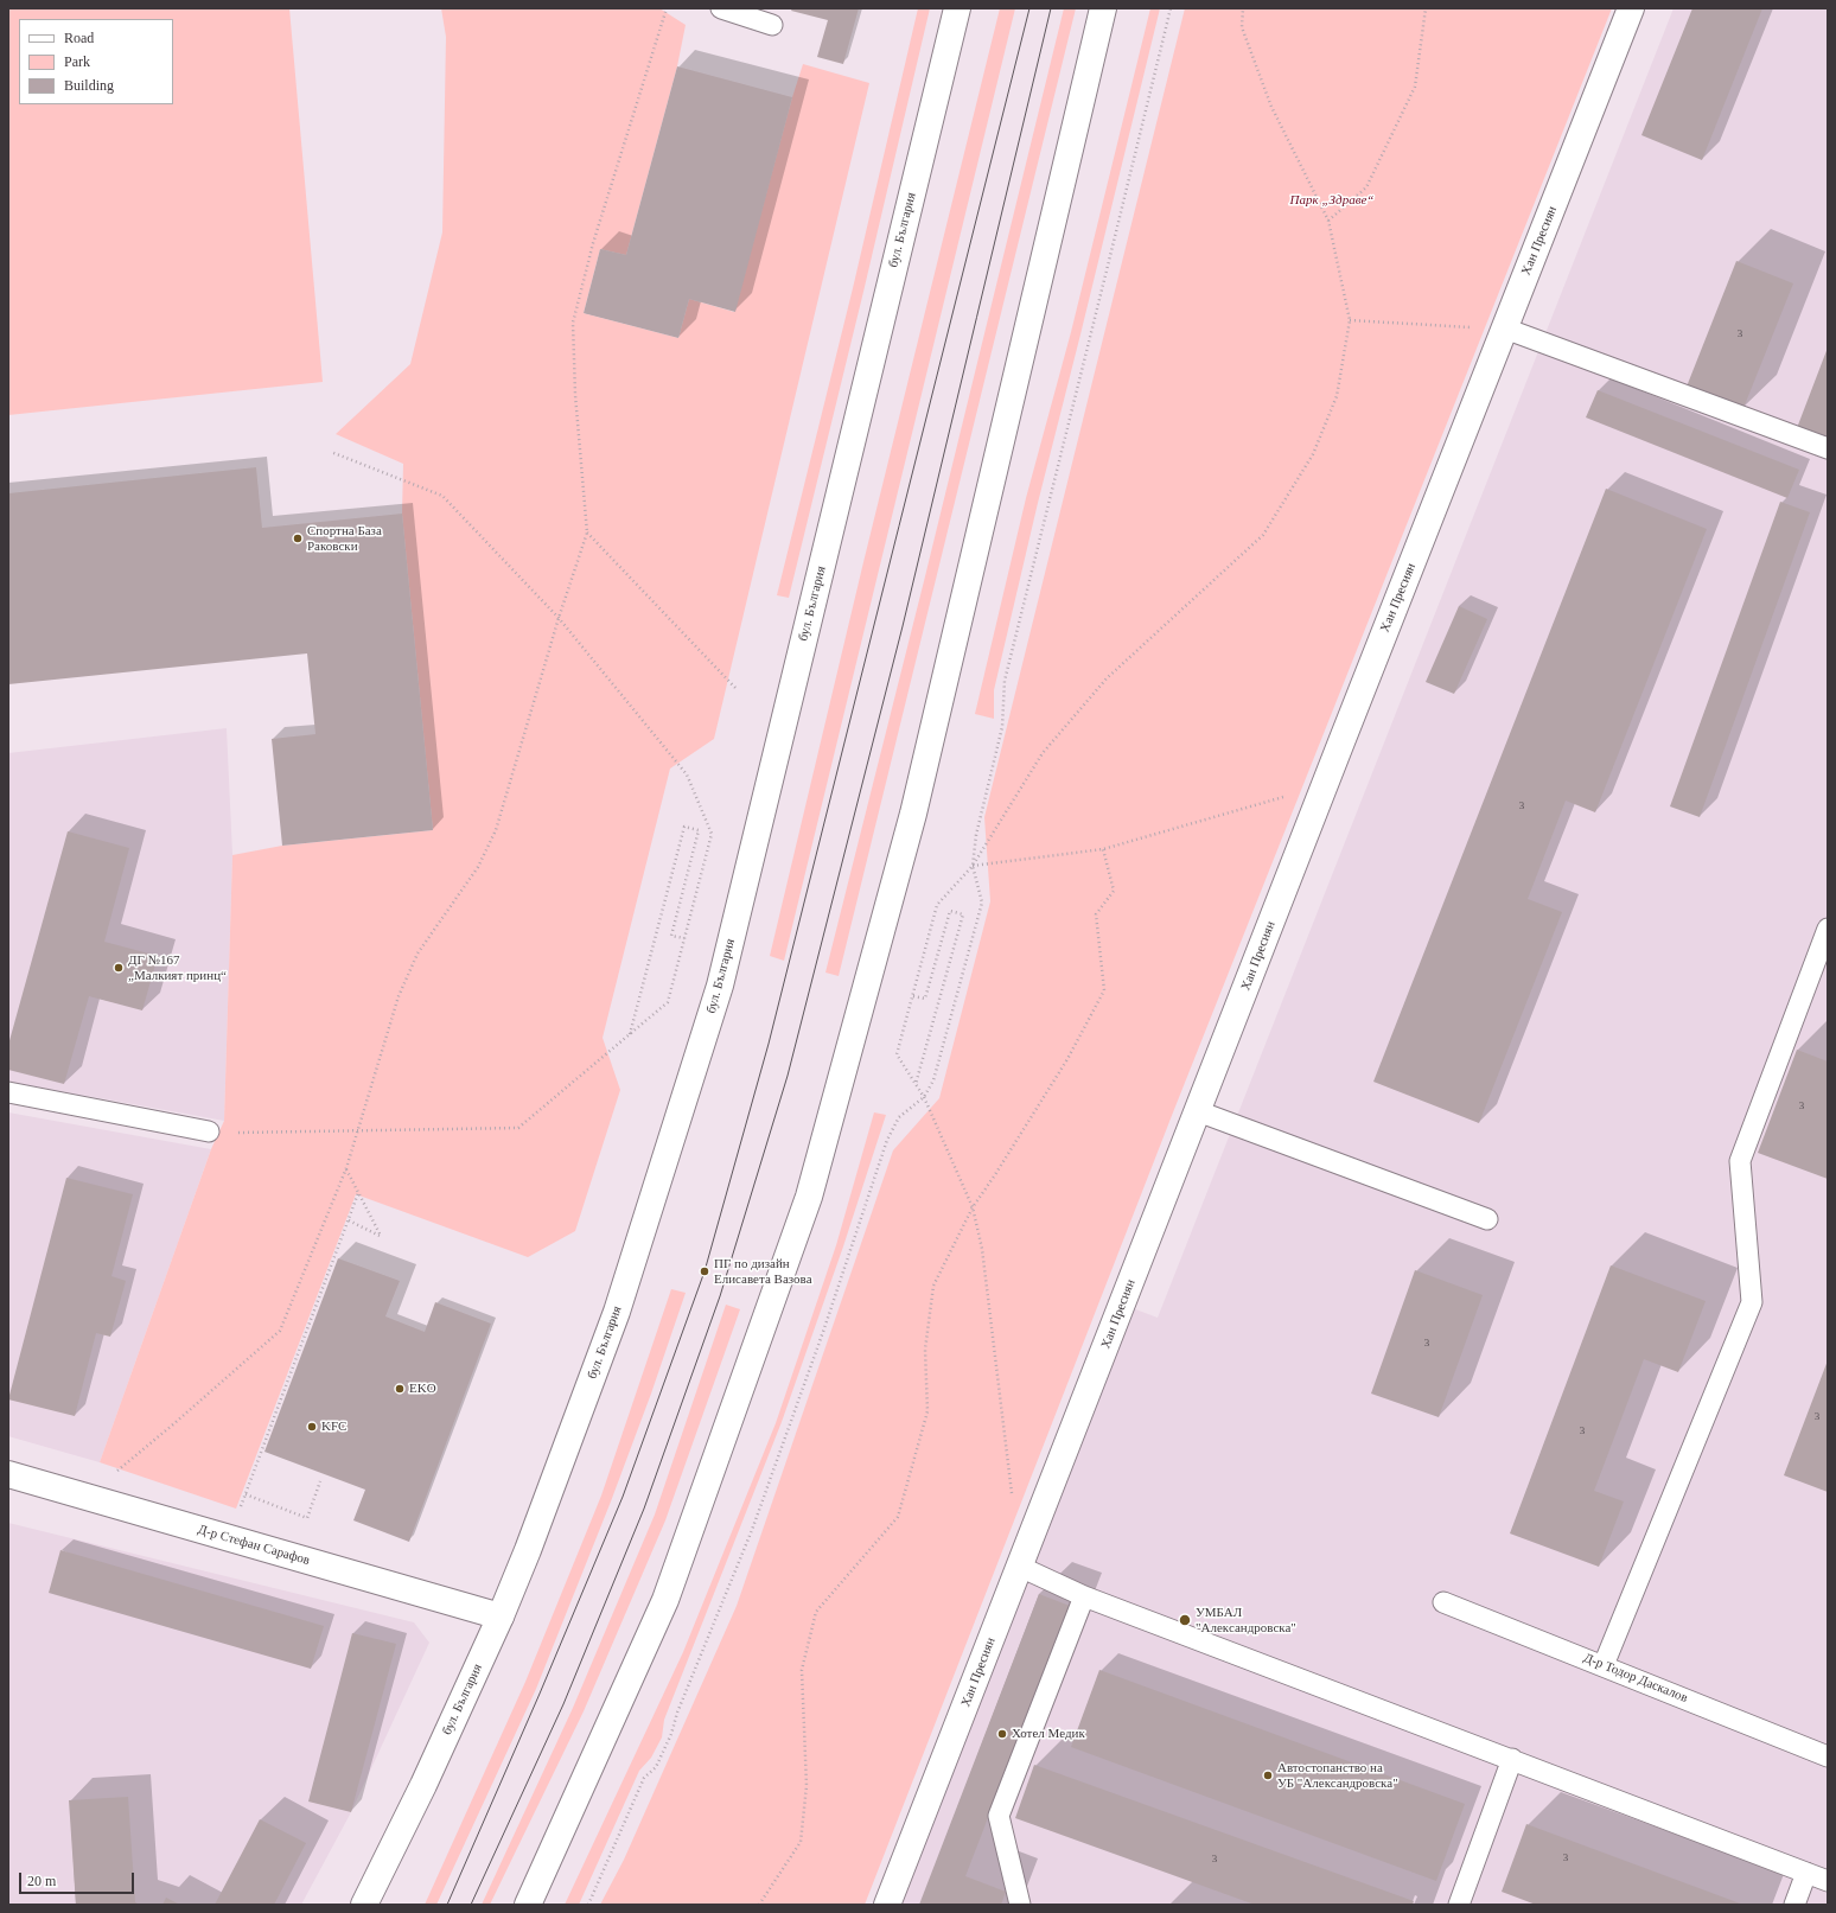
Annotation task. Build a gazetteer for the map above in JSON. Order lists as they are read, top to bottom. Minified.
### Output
{"streets":{"main road":["бул. България","Хан Пресиян","Д-р Стефан Сарафов"],"lane":["Д-р Тодор Даскалов"]},"crossings":[["бул. България","Д-р Стефан Сарафов"]],"parks":["Парк „Здраве“"],"places":["Спортна База Раковски","ДГ №167 „Малкият принц“","ПГ по дизайн Елисавета Вазова","EKO","KFC","УМБАЛ \"Александровска\"","Хотел Медик","Автостопанство на УБ \"Александровска\""],"house_numbers":["3","3","3","3","3","3","3","3"],"legend":["Road","Park","Building"],"scale_bar":"20 m"}
